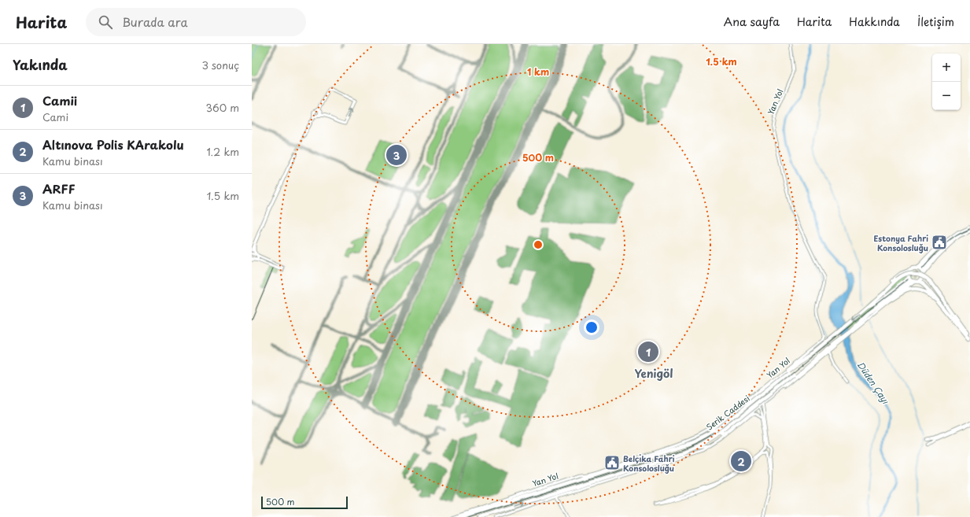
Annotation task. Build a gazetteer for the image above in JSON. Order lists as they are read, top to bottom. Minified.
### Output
{"streets":{"highway":["Serik Caddesi"],"street":["Yan Yol"]},"crossings":[["Yan Yol","Serik Caddesi"]],"districts":["Yenigöl"],"water":["Düden Çayı"],"places":{"public building":["Estonya Fahri Konsolosluğu","Belçika Fahri Konsolosluğu"]},"scale_bar":"500 m","page":{"header":"Harita","search":"Burada ara","nav":["Ana sayfa","Harita","Hakkında","İletişim"],"heading":["Yakında","3 sonuç"],"map_buttons":["+","−"],"list":[{"mark":"1","name":"Camii","note":"Cami","value":"360 m"},{"mark":"2","name":"Altınova Polis KArakolu","note":"Kamu binası","value":"1.2 km"},{"mark":"3","name":"ARFF","note":"Kamu binası","value":"1.5 km"}],"pins":["3","1","2"],"scale":"500 m"},"rings":["1.5 km","1 km","500 m"]}
